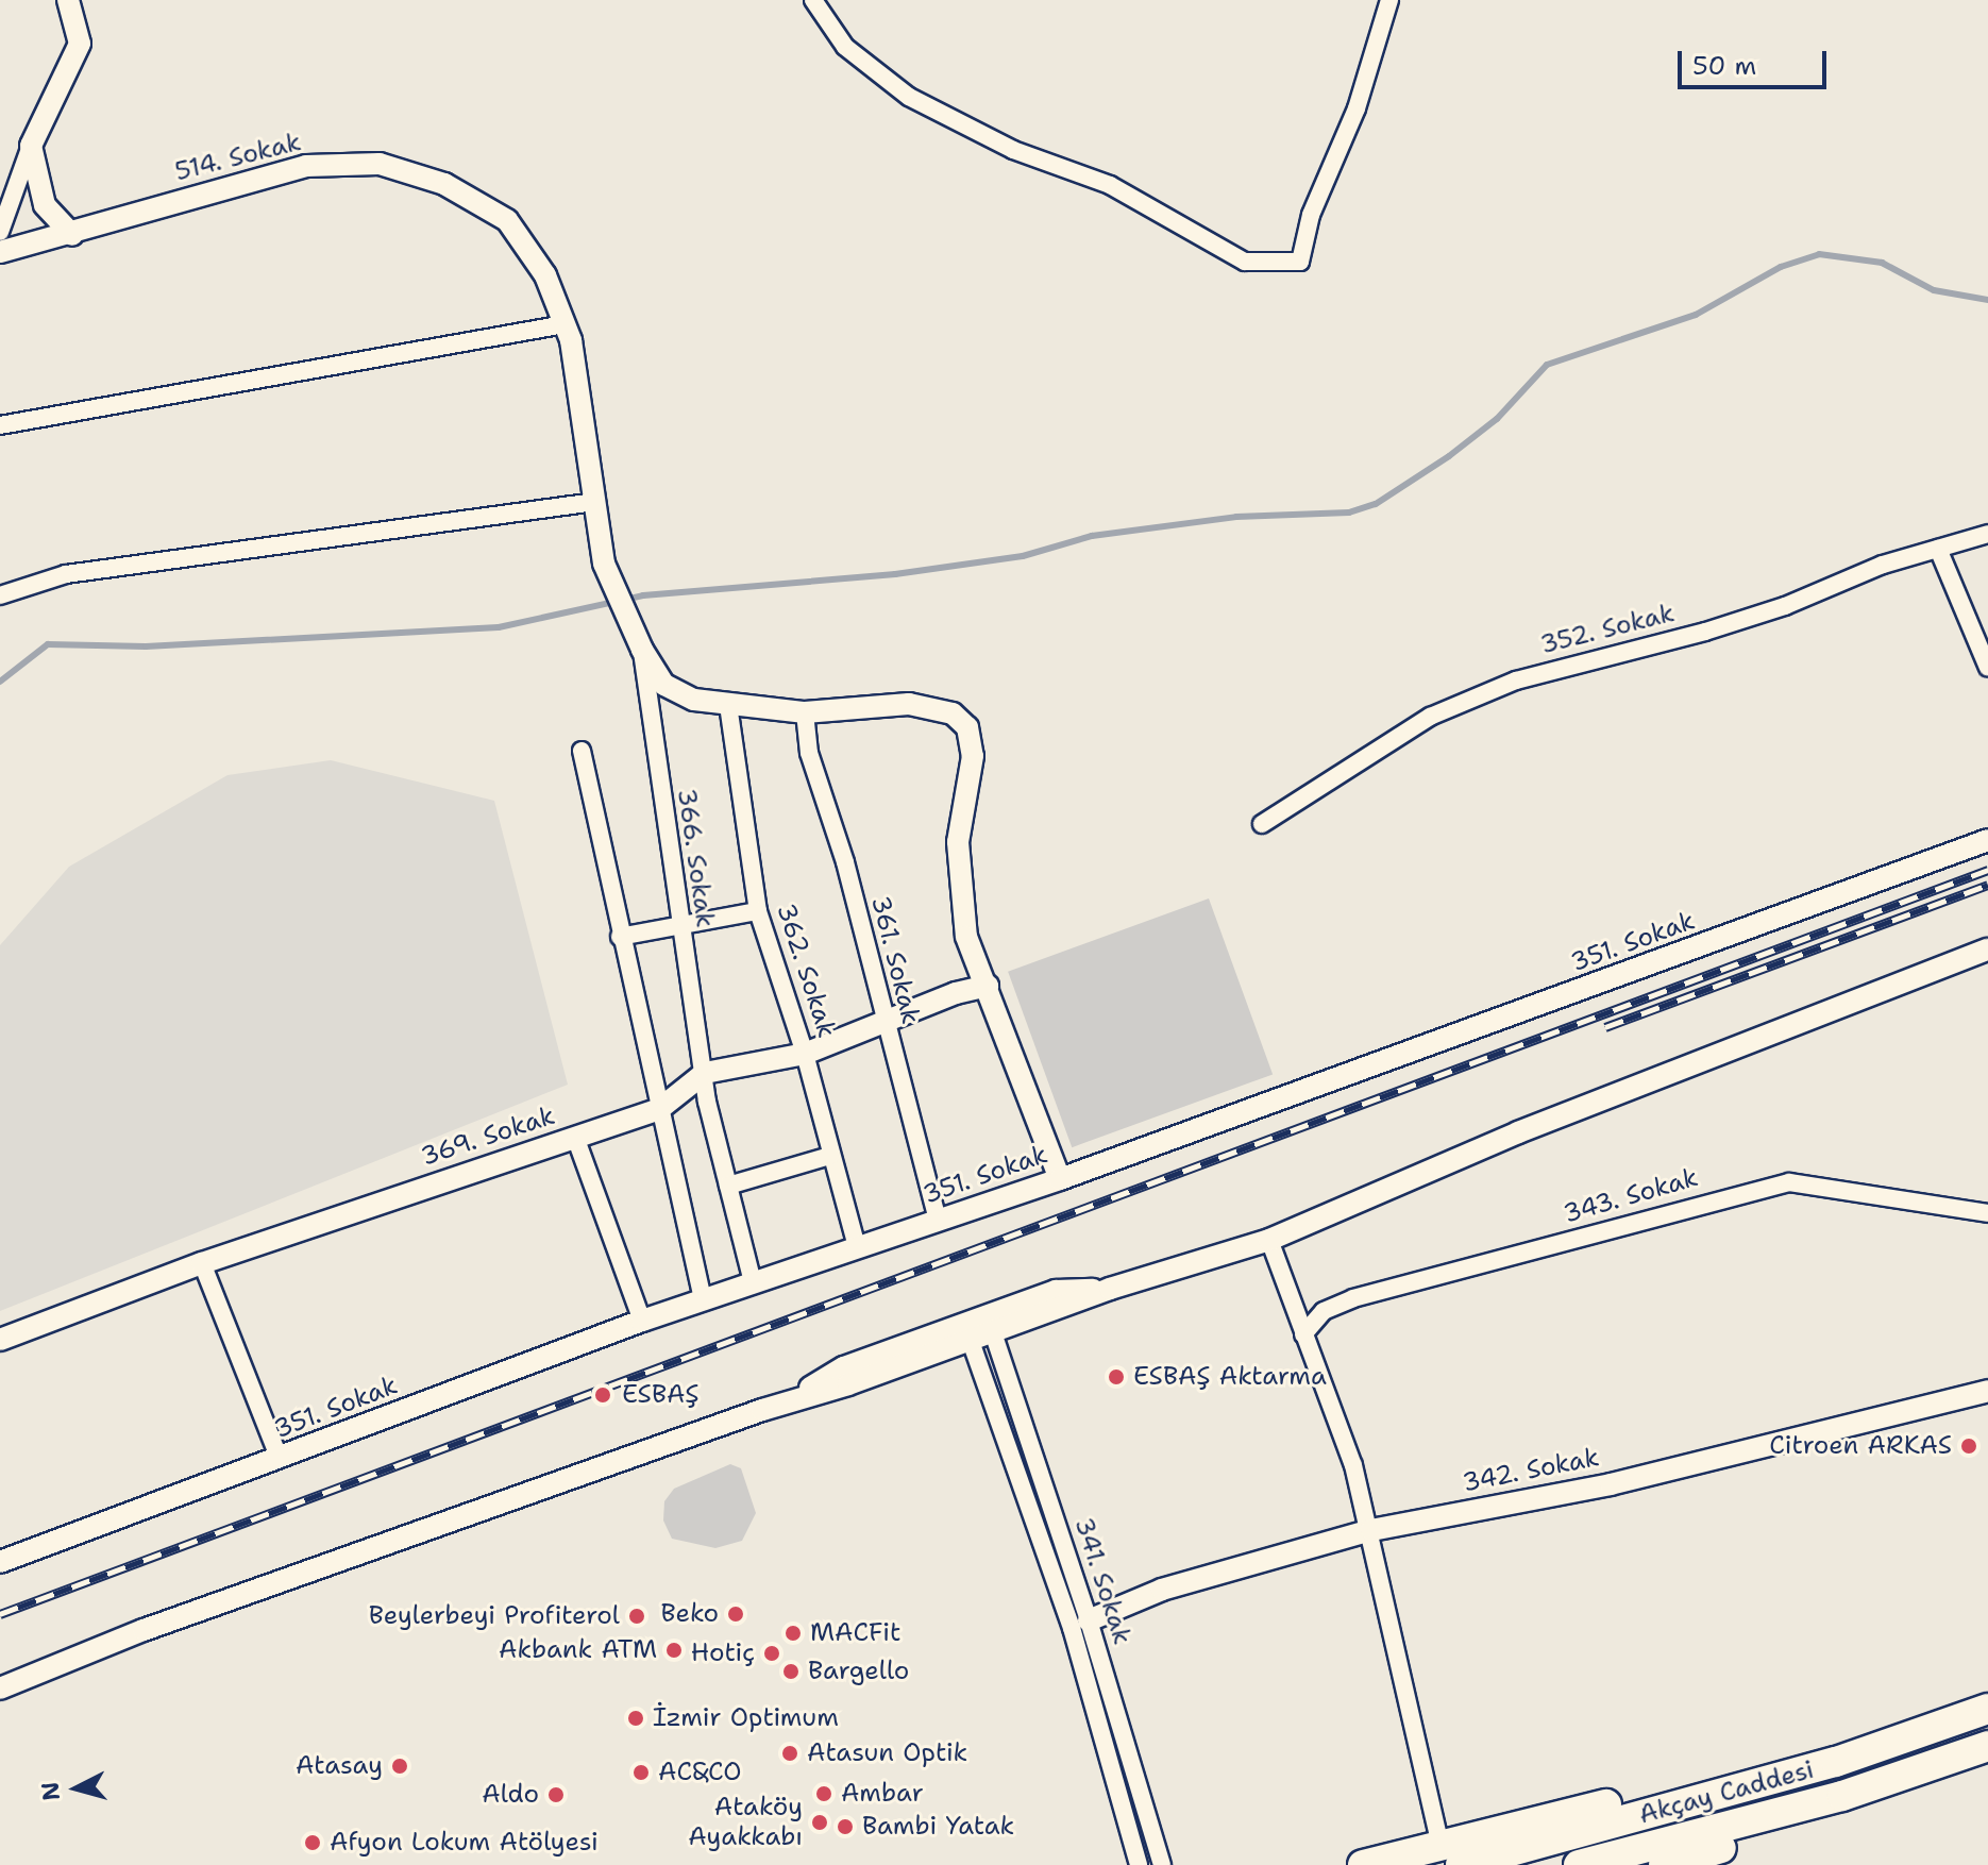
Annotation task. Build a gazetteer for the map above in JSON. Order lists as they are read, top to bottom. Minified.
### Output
{"streets":{"highway":["Akçay Caddesi"],"street":["514. Sokak","352. Sokak","366. Sokak","351. Sokak","361. Sokak","362. Sokak","369. Sokak","343. Sokak","342. Sokak","341. Sokak"]},"crossings":[["514. Sokak","366. Sokak"],["514. Sokak","351. Sokak"],["514. Sokak","361. Sokak"],["514. Sokak","362. Sokak"],["514. Sokak","369. Sokak"],["366. Sokak","351. Sokak"],["366. Sokak","369. Sokak"],["351. Sokak","361. Sokak"],["351. Sokak","362. Sokak"],["361. Sokak","369. Sokak"],["362. Sokak","369. Sokak"],["342. Sokak","341. Sokak"]],"places":["ESBAŞ Aktarma","ESBAŞ","Citroen ARKAS","Beko","Beylerbeyi Profiterol","MACFit","Akbank ATM","Hotiç","Bargello","İzmir Optimum","Atasun Optik","Atasay","AC&CO","Ambar","Aldo","Ataköy Ayakkabı","Bambi Yatak","Afyon Lokum Atölyesi"],"scale_bar":"50 m","north":"left"}
